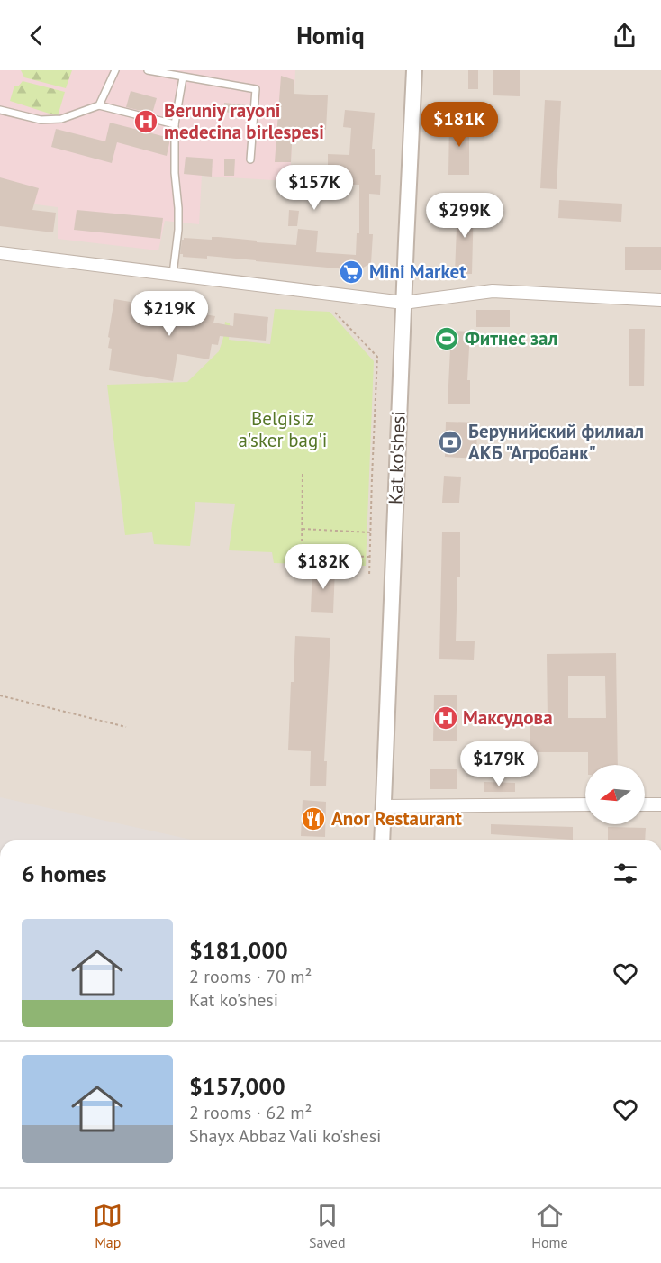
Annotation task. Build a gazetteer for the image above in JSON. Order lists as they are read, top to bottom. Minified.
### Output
{"streets":{"street":["Kat ko'shesi"]},"parks":["Belgisiz a'sker bag'i"],"places":{"hospital":["Beruniy rayoni medecina birlespesi","Максудова"],"supermarket":["Mini Market"],"sports":["Фитнес зал"],"bank":["Берунийский филиал АКБ \"Агробанк\""],"restaurant":["Anor Restaurant"]},"north":"left","page":{"header":"Homiq","price":["$181K","$157K","$299K","$219K","$182K","$179K"],"heading":"6 homes","list":[{"name":"$181,000","note":"2 rooms · 70 m² · Kat ko'shesi"},{"name":"$157,000","note":"2 rooms · 62 m² · Shayx Abbaz Vali ko'shesi"}],"tabs":["Map","Saved","Home"]}}
